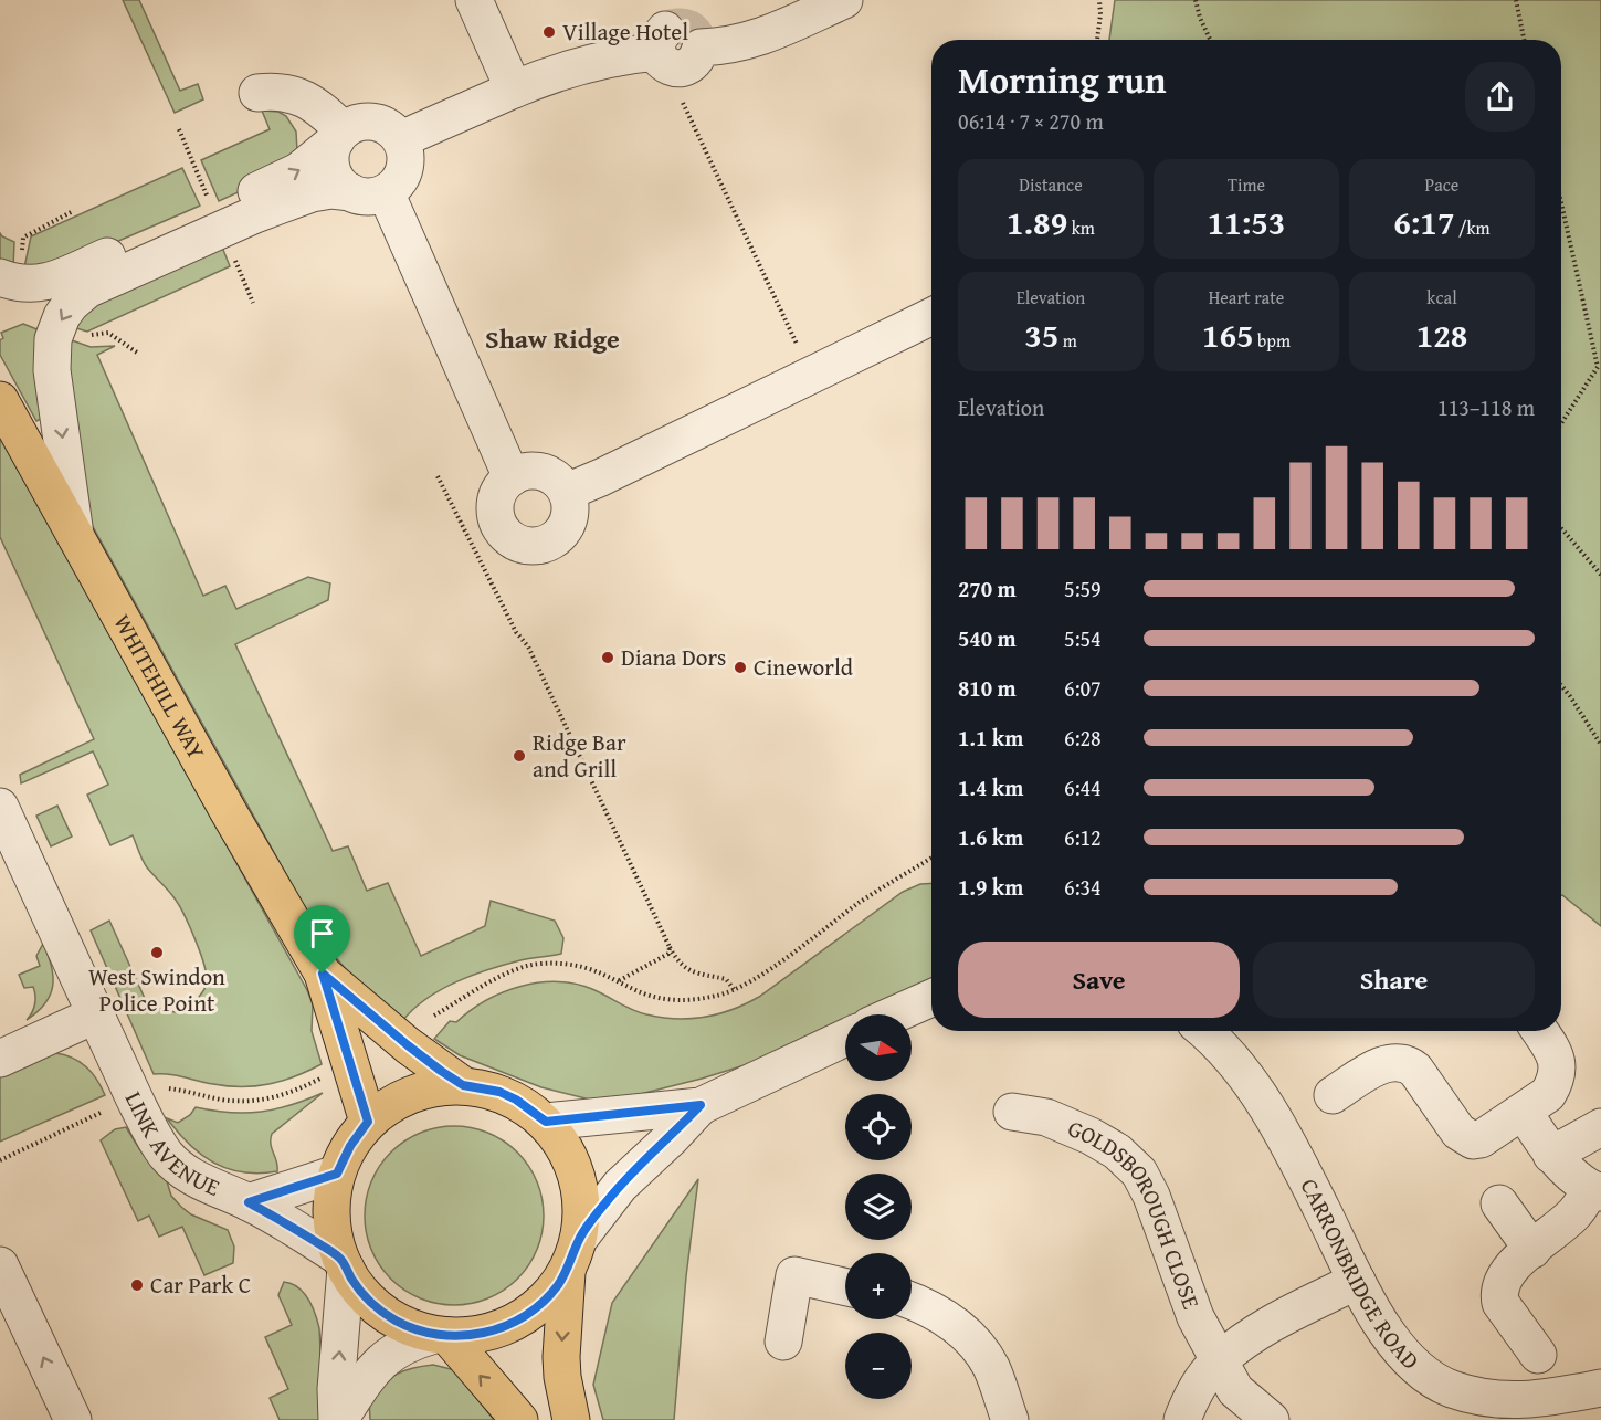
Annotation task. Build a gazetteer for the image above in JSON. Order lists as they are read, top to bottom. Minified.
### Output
{"streets":{"main road":["WHITEHILL WAY"],"street":["LINK AVENUE","GOLDSBOROUGH CLOSE","CARRONBRIDGE ROAD"]},"districts":["Shaw Ridge"],"places":["Village Hotel","Diana Dors","Cineworld","Ridge Bar and Grill","West Swindon Police Point","Car Park C"],"north":"right","page":{"heading":["Morning run","06:14 · 7 × 270 m"],"stats":[["Distance","1.89 km"],["Time","11:53"],["Pace","6:17 /km"],["Elevation","35 m"],["Heart rate","165 bpm"],["kcal","128"]],"chart":["Elevation","113–118 m"],"list":[{"name":"270 m","note":"5:59"},{"name":"540 m","note":"5:54"},{"name":"810 m","note":"6:07"},{"name":"1.1 km","note":"6:28"},{"name":"1.4 km","note":"6:44"},{"name":"1.6 km","note":"6:12"},{"name":"1.9 km","note":"6:34"}],"buttons":["Save","Share"],"map_buttons":["+","−"]}}
